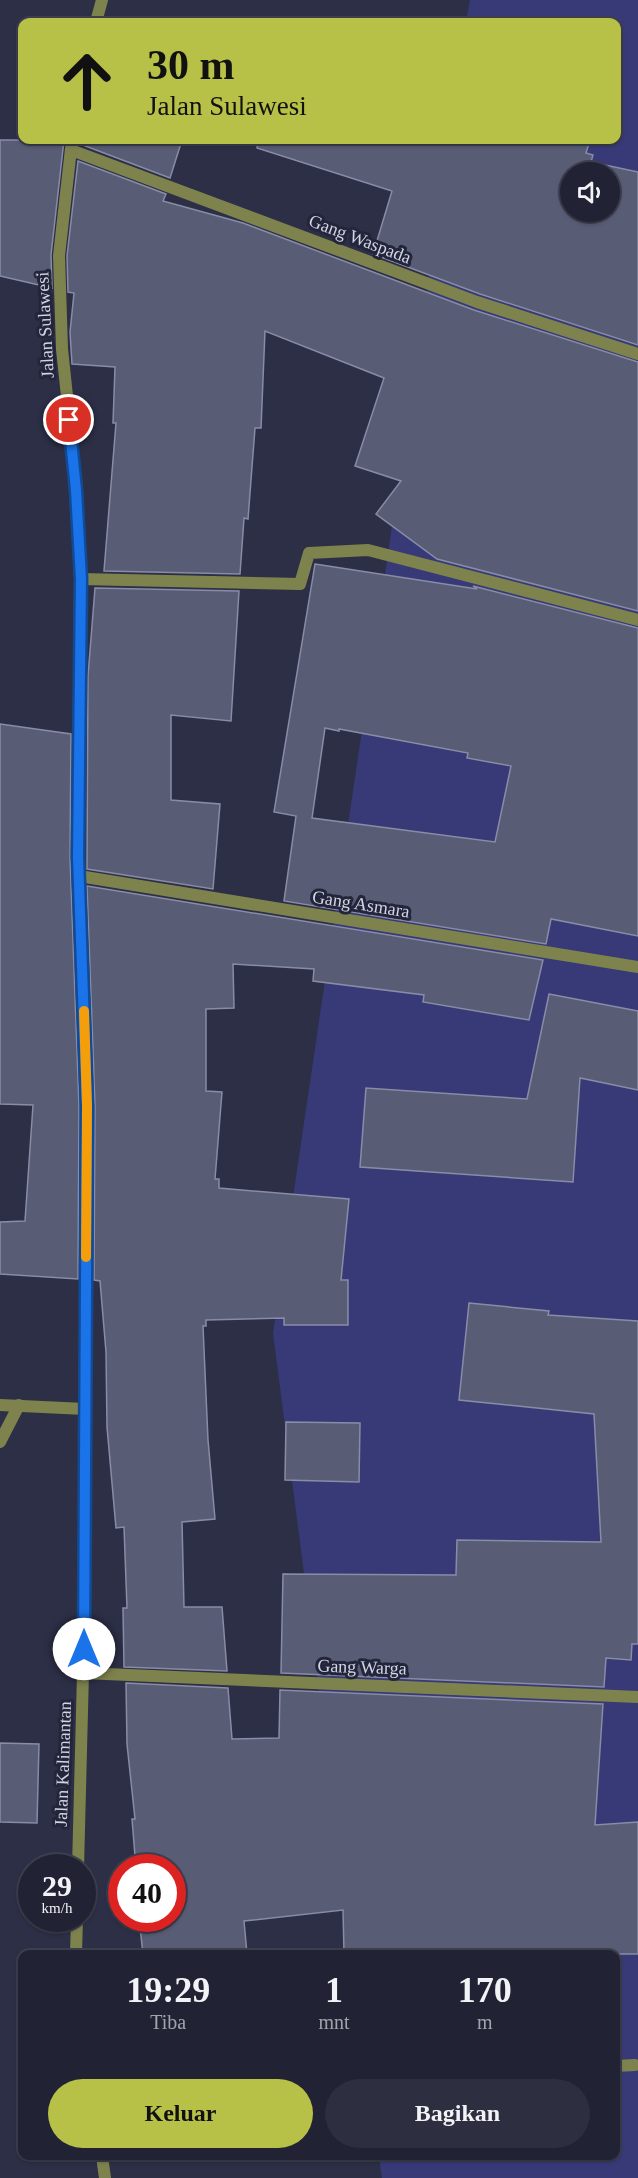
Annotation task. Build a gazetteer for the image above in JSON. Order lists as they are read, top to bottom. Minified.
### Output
{"streets":{"street":["Gang Waspada","Jalan Sulawesi","Gang Asmara","Gang Warga","Jalan Kalimantan"]},"crossings":[["Gang Waspada","Jalan Sulawesi"],["Jalan Sulawesi","Gang Asmara"],["Jalan Sulawesi","Jalan Kalimantan"],["Gang Warga","Jalan Kalimantan"]],"page":{"turn":["30 m","Jalan Sulawesi"],"speed":"29 km/h","limit":"40","eta":["19:29","Tiba","1","mnt","170","m"],"buttons":["Keluar","Bagikan"]}}
